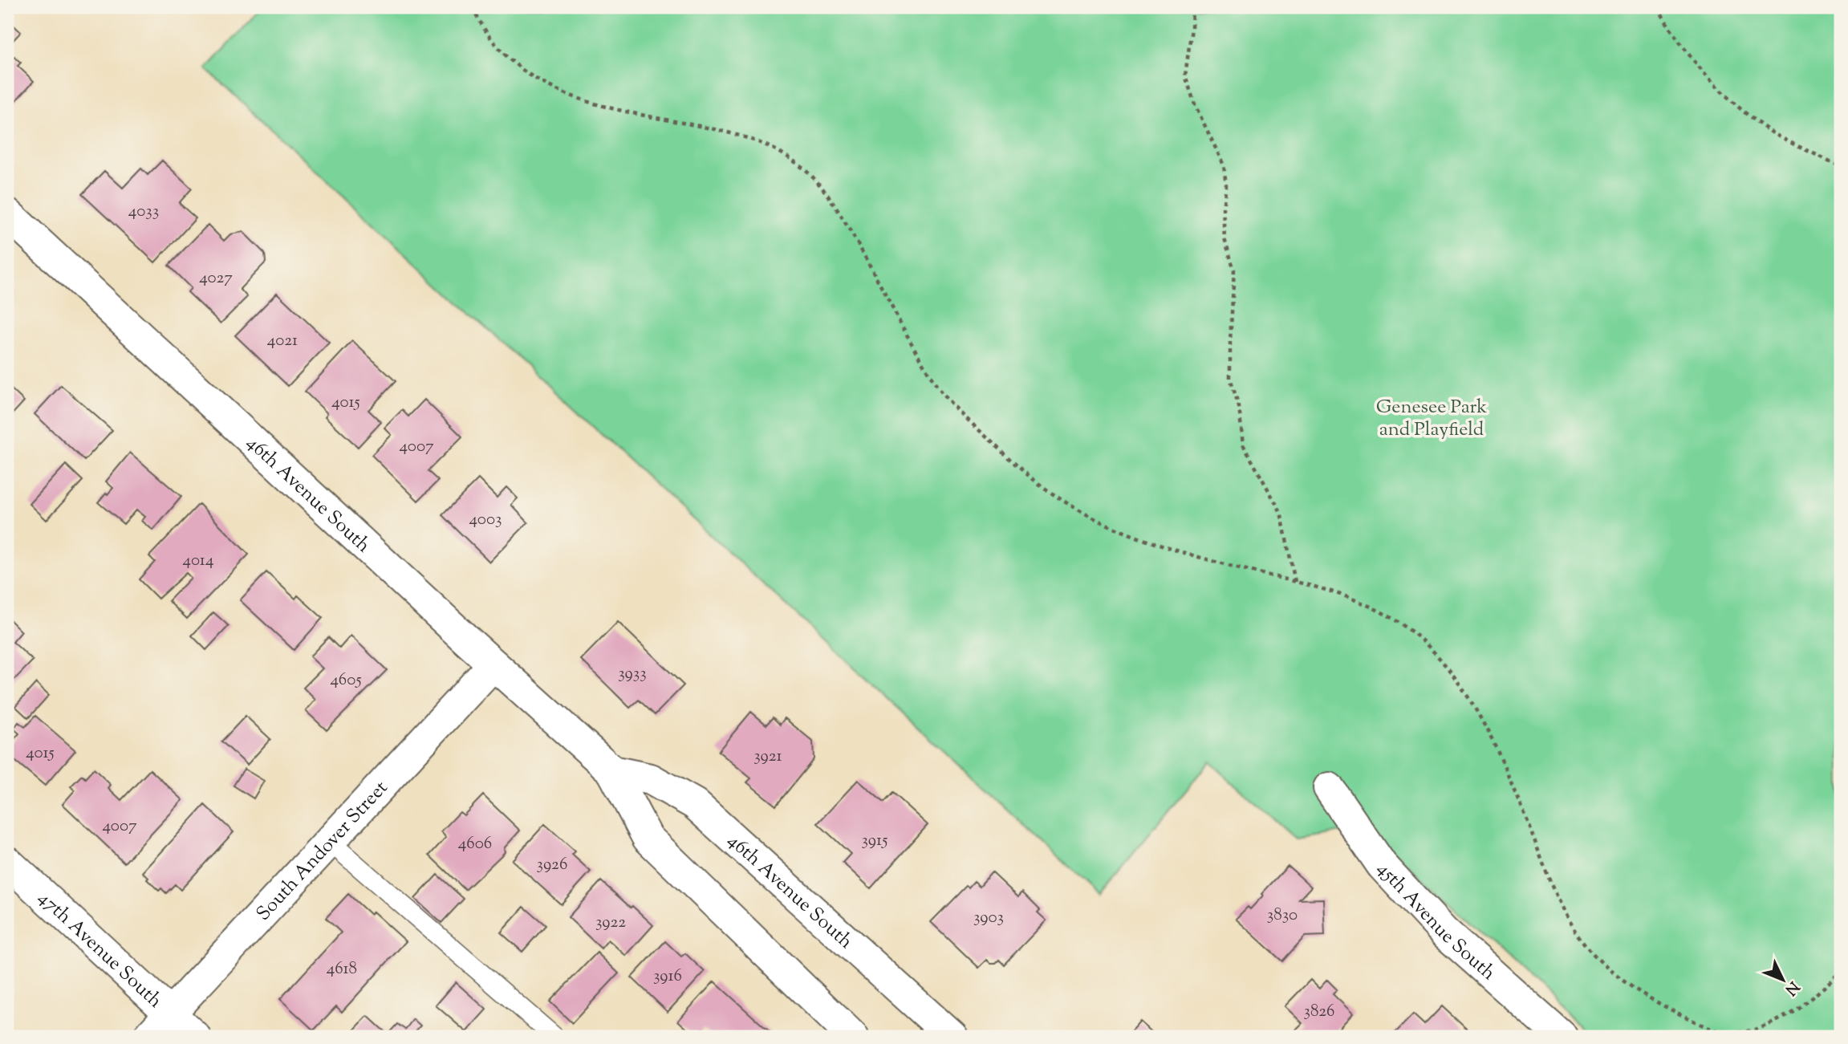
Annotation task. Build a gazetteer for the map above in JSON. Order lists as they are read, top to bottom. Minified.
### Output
{"streets":{"street":["46th Avenue South","South Andover Street","45th Avenue South","47th Avenue South"]},"crossings":[["46th Avenue South","South Andover Street"],["South Andover Street","47th Avenue South"]],"parks":["Genesee Park and Playfield"],"house_numbers":["4033","4027","4021","4015","4007","4003","4014","3933","4605","4015","3921","4007","3915","4606","3926","3830","3903","3922","4618","3916","3826"],"north":"bottom right"}
